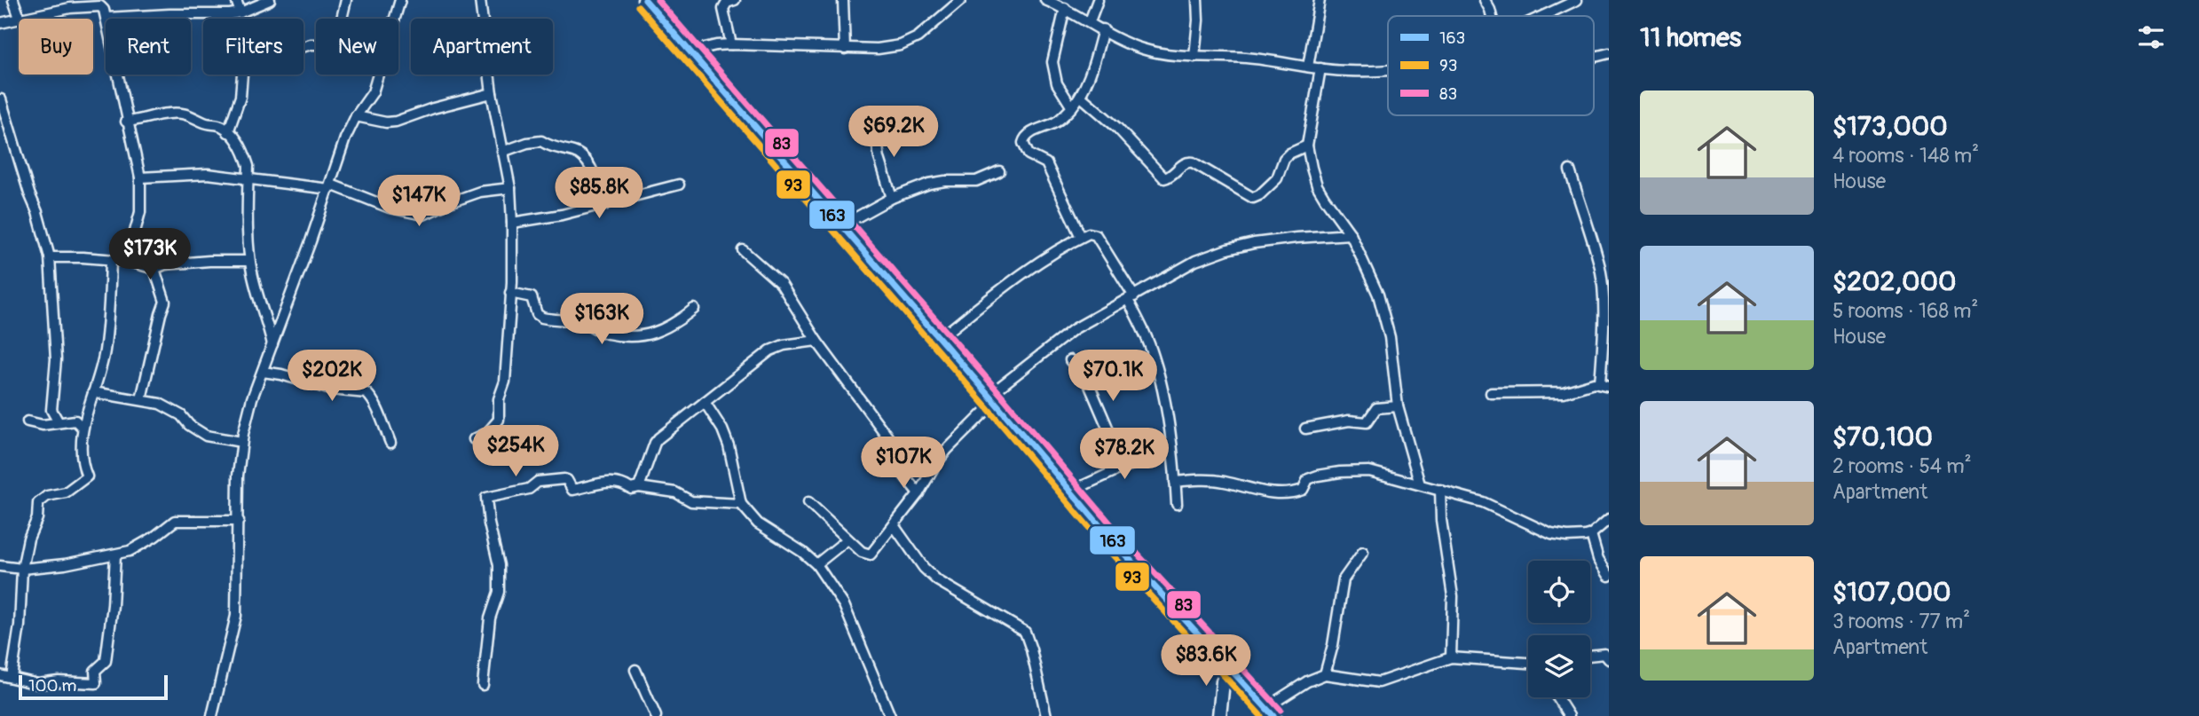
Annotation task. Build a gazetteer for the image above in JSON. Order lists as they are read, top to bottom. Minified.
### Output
{"lines":["transit line 163","transit line 83","transit line 93"],"legend":["163","93","83"],"scale_bar":"100 m","page":{"heading":"11 homes","chip":["Buy","Rent","Filters","New","Apartment"],"list":[{"name":"$173,000","note":"4 rooms · 148 m² · House"},{"name":"$202,000","note":"5 rooms · 168 m² · House"},{"name":"$70,100","note":"2 rooms · 54 m² · Apartment"},{"name":"$107,000","note":"3 rooms · 77 m² · Apartment"}],"price":["$69.2K","$85.8K","$147K","$173K","$163K","$202K","$70.1K","$254K","$78.2K","$107K","$83.6K"],"scale":"100 m"}}
